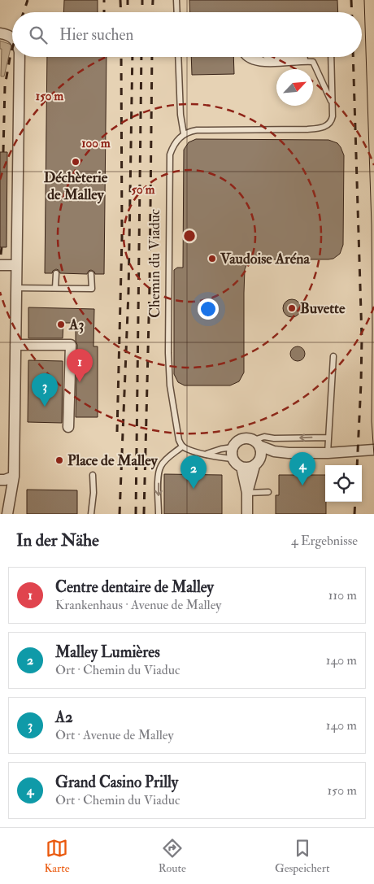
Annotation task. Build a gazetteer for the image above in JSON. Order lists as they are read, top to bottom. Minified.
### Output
{"streets":{"lane":["Chemin du Viaduc"]},"places":["Déchèterie de Malley","Vaudoise Aréna","Buvette","A3","Place de Malley"],"north":"top right","page":{"search":"Hier suchen","pins":["1","3","4","2"],"heading":["In der Nähe","4 Ergebnisse"],"list":[{"mark":"1","name":"Centre dentaire de Malley","note":"Krankenhaus · Avenue de Malley","value":"110 m"},{"mark":"2","name":"Malley Lumières","note":"Ort · Chemin du Viaduc","value":"140 m"},{"mark":"3","name":"A2","note":"Ort · Avenue de Malley","value":"140 m"},{"mark":"4","name":"Grand Casino Prilly","note":"Ort · Chemin du Viaduc","value":"150 m"}],"nav":["Karte","Route","Gespeichert"]},"rings":["150 m","100 m","50 m"]}
